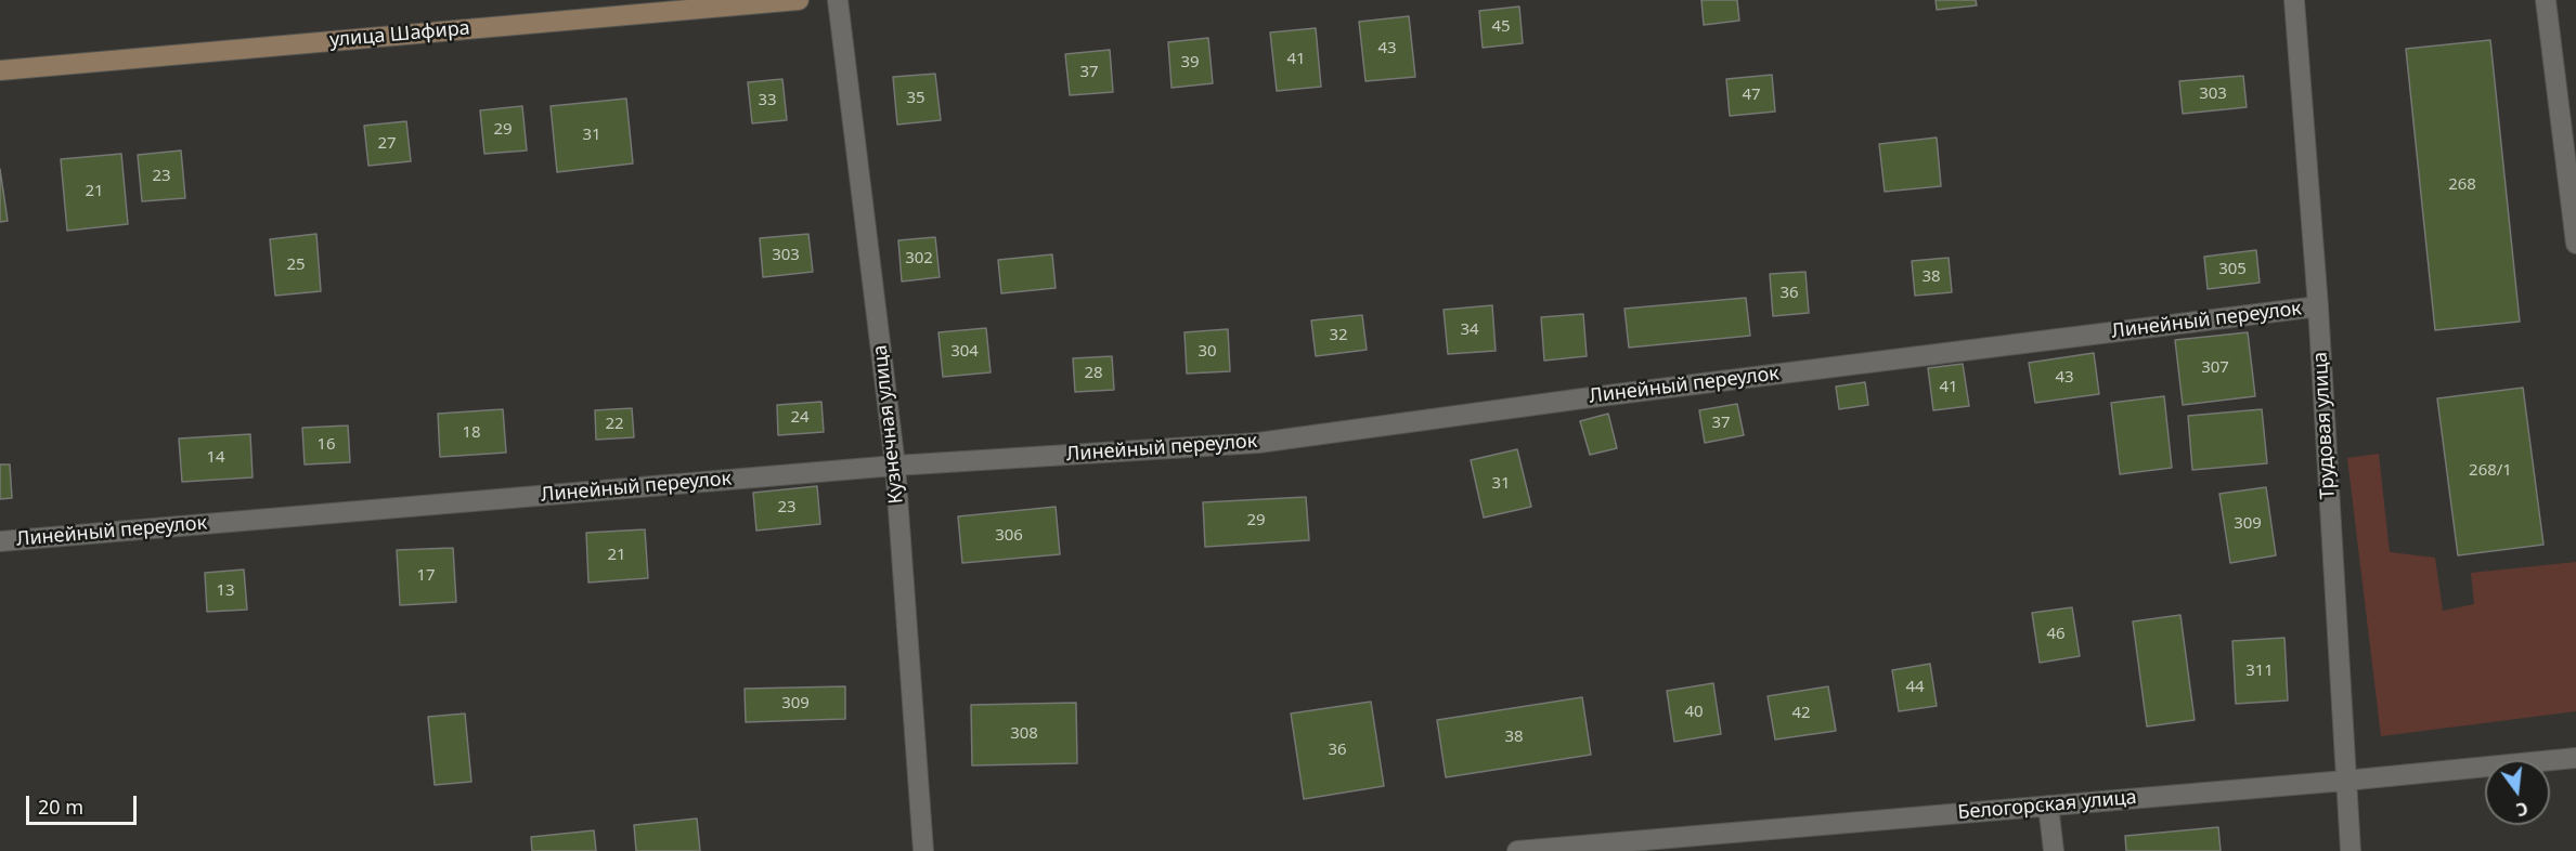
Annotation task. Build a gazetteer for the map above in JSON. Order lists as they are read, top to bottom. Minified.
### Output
{"streets":{"street":["улица Шафира","Линейный переулок","Кузнечная улица","Трудовая улица","Белогорская улица"]},"crossings":[["Линейный переулок","Кузнечная улица"],["Линейный переулок","Трудовая улица"],["Трудовая улица","Белогорская улица"]],"house_numbers":["45","43","41","39","37","303","47","35","33","29","31","27","23","268","21","303","302","25","305","38","36","34","32","304","30","307","28","43","41","24","37","22","18","16","14","268/1","31","23","29","309","306","21","17","13","46","311","44","309","40","42","308","38","36"],"scale_bar":"20 m","north":"bottom"}
